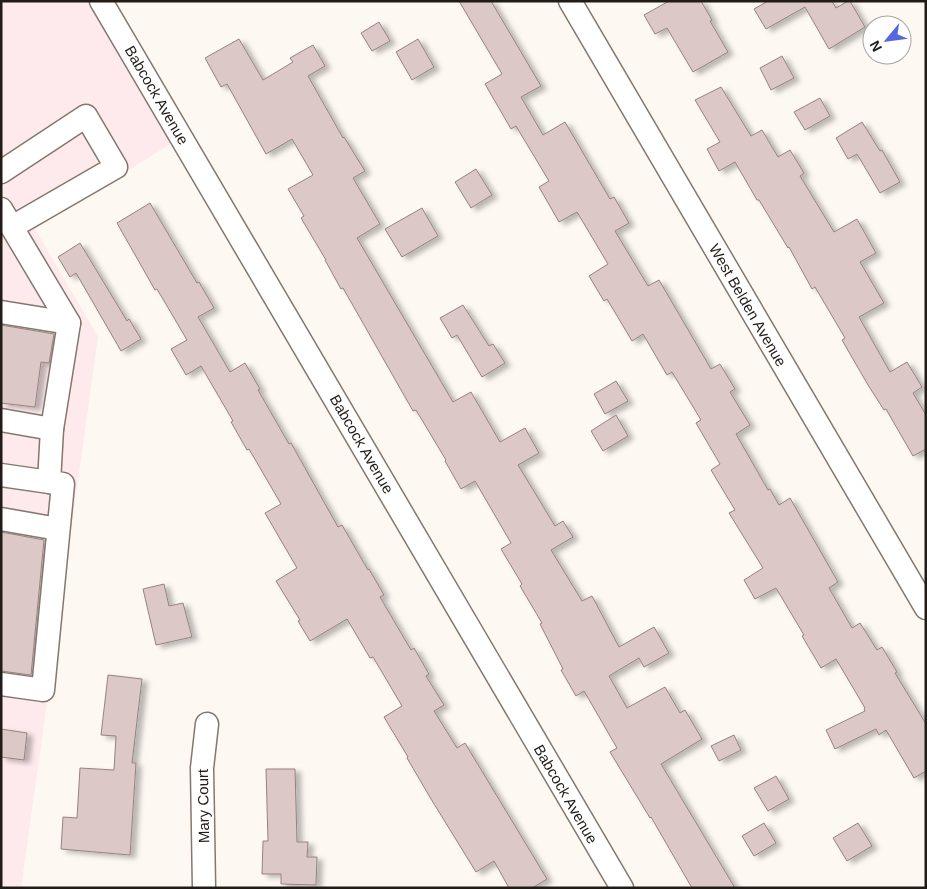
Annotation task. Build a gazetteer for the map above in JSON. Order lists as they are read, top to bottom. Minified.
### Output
{"streets":{"street":["Babcock Avenue","West Belden Avenue","Mary Court"]},"north":"bottom left"}
